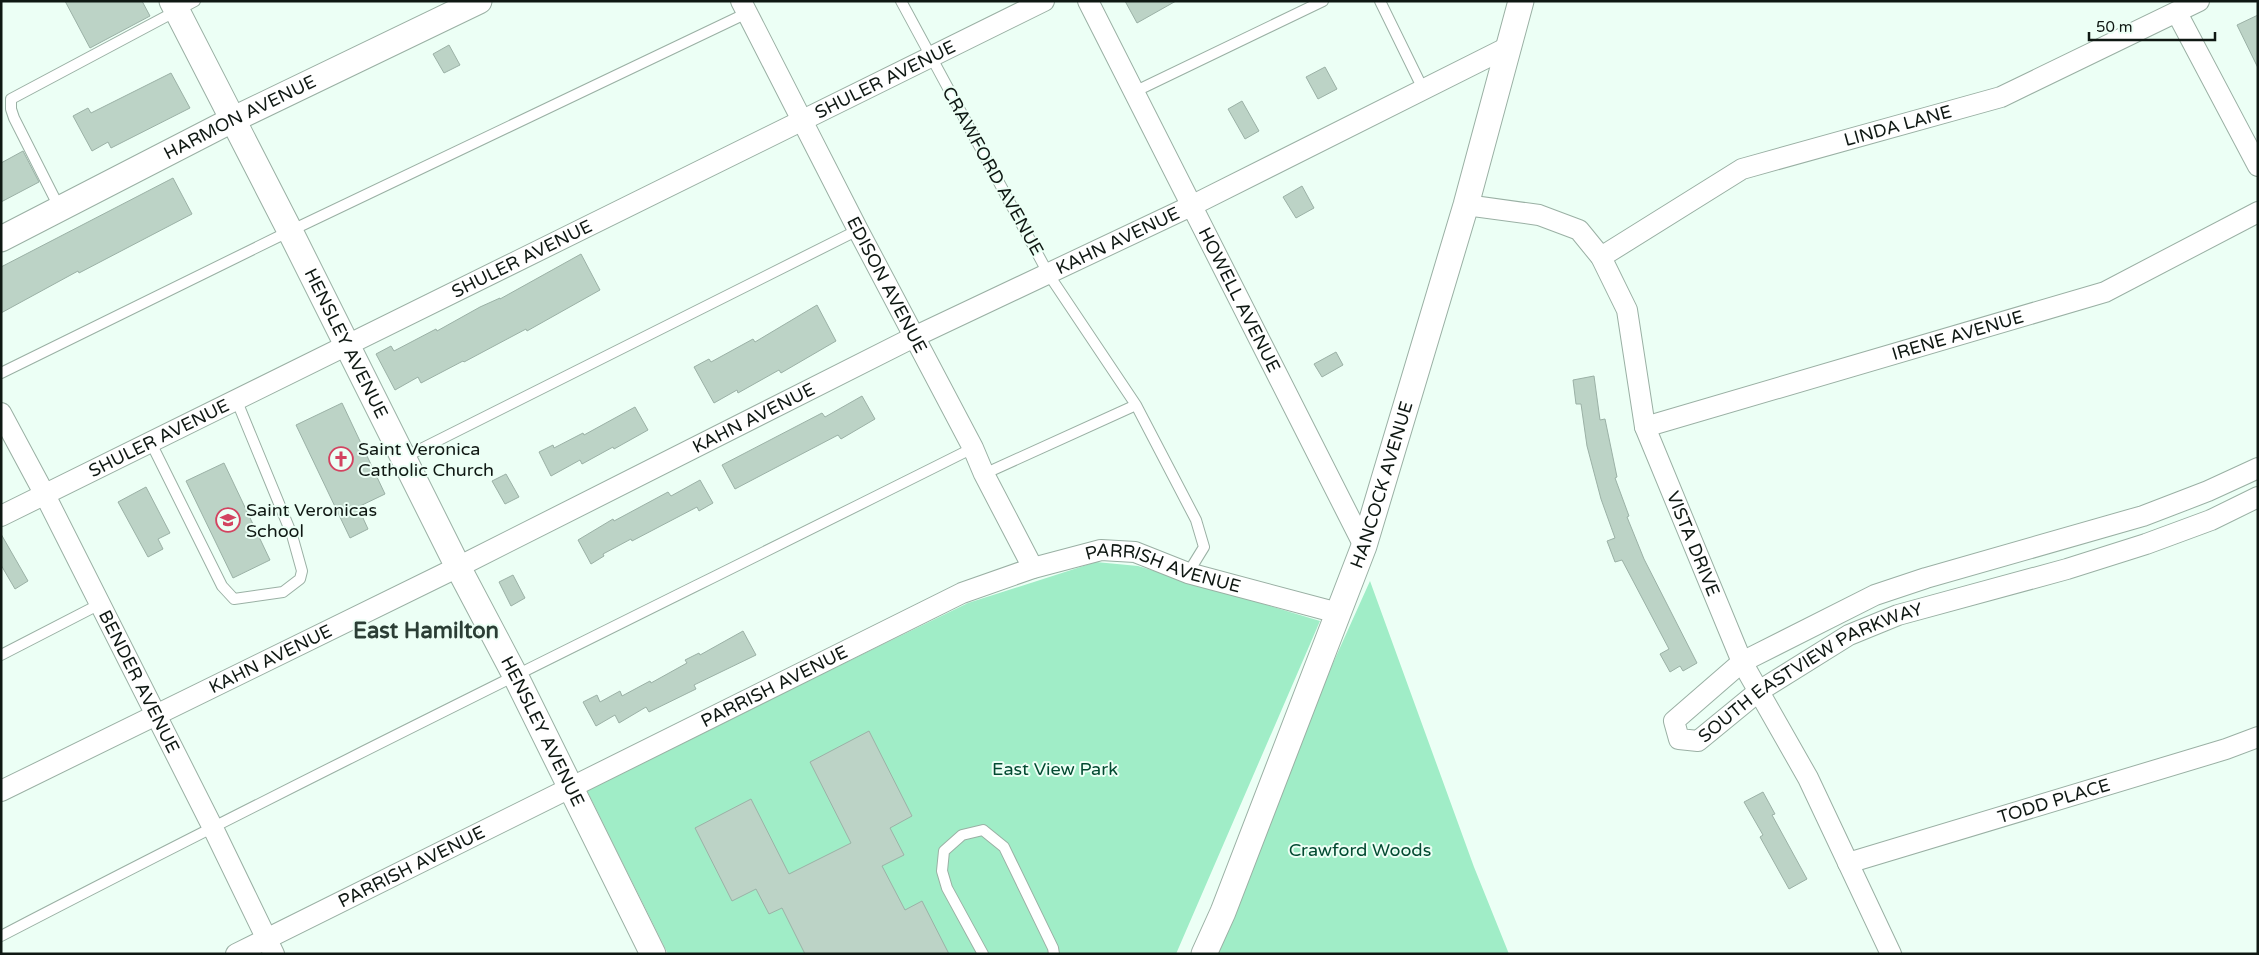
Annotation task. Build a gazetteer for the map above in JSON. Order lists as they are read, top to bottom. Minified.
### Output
{"streets":{"street":["SHULER AVENUE","HARMON AVENUE","LINDA LANE","KAHN AVENUE","EDISON AVENUE","HOWELL AVENUE","IRENE AVENUE","HENSLEY AVENUE","HANCOCK AVENUE","VISTA DRIVE","PARRISH AVENUE","SOUTH EASTVIEW PARKWAY","BENDER AVENUE","TODD PLACE"],"lane":["CRAWFORD AVENUE"]},"crossings":[["SHULER AVENUE","CRAWFORD AVENUE"],["SHULER AVENUE","EDISON AVENUE"],["SHULER AVENUE","HENSLEY AVENUE"],["SHULER AVENUE","BENDER AVENUE"],["HARMON AVENUE","HENSLEY AVENUE"],["LINDA LANE","VISTA DRIVE"],["CRAWFORD AVENUE","KAHN AVENUE"],["CRAWFORD AVENUE","PARRISH AVENUE"],["KAHN AVENUE","EDISON AVENUE"],["KAHN AVENUE","HOWELL AVENUE"],["KAHN AVENUE","HENSLEY AVENUE"],["KAHN AVENUE","HANCOCK AVENUE"],["KAHN AVENUE","BENDER AVENUE"],["EDISON AVENUE","PARRISH AVENUE"],["HOWELL AVENUE","HANCOCK AVENUE"],["IRENE AVENUE","VISTA DRIVE"],["HENSLEY AVENUE","PARRISH AVENUE"],["HANCOCK AVENUE","VISTA DRIVE"],["HANCOCK AVENUE","PARRISH AVENUE"],["VISTA DRIVE","SOUTH EASTVIEW PARKWAY"],["VISTA DRIVE","TODD PLACE"],["PARRISH AVENUE","BENDER AVENUE"]],"districts":["East Hamilton"],"parks":["East View Park","Crawford Woods"],"places":{"church":["Saint Veronica Catholic Church"],"school or university":["Saint Veronicas School"]},"scale_bar":"50 m"}
